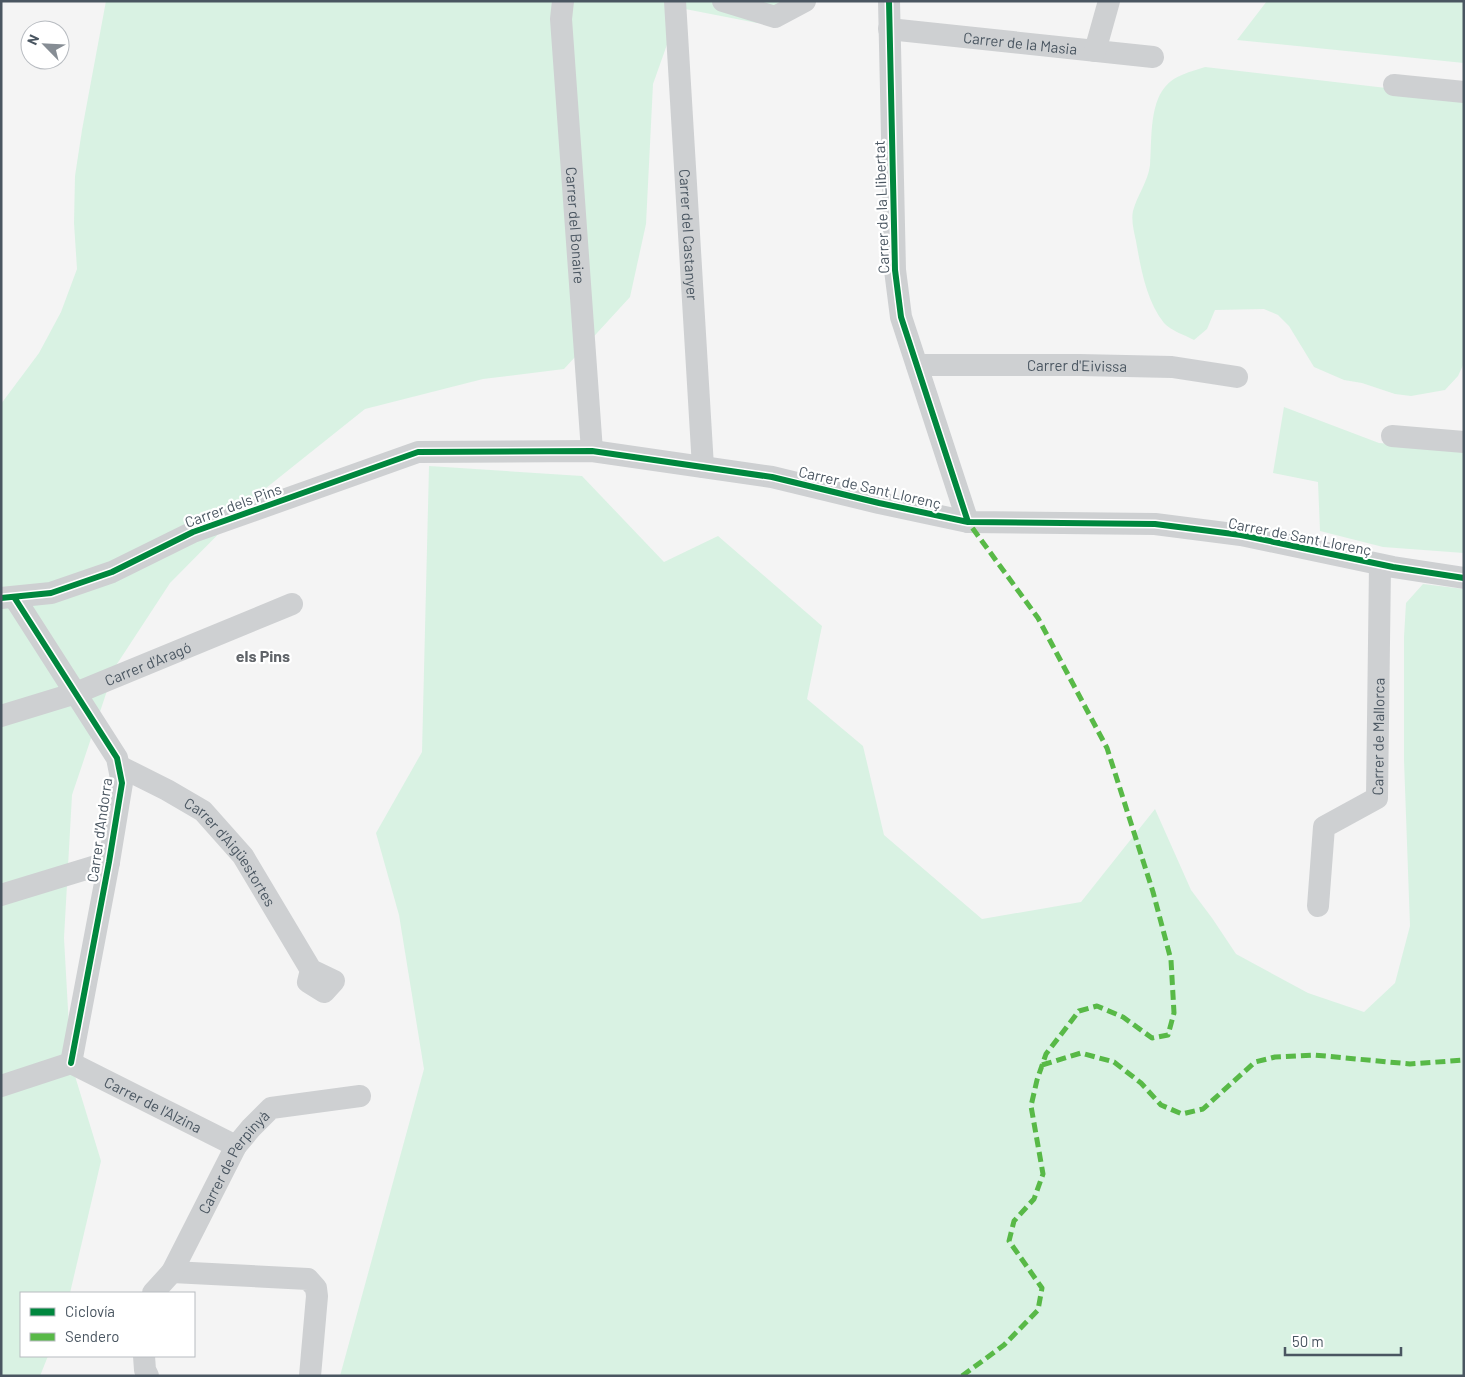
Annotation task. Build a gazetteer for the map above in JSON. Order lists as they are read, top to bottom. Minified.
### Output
{"streets":{"street":["Carrer de la Masia","Carrer de la Llibertat","Carrer del Bonaire","Carrer del Castanyer","Carrer d'Eivissa","Carrer de Sant Llorenç","Carrer dels Pins","Carrer d'Aragó","Carrer de Mallorca","Carrer d'Andorra","Carrer d'Aigüestortes","Carrer de l'Alzina","Carrer de Perpinyà"]},"crossings":[["Carrer de la Masia","Carrer de la Llibertat"],["Carrer de la Llibertat","Carrer d'Eivissa"],["Carrer de la Llibertat","Carrer de Sant Llorenç"],["Carrer del Bonaire","Carrer de Sant Llorenç"],["Carrer del Castanyer","Carrer de Sant Llorenç"],["Carrer de Sant Llorenç","Carrer dels Pins"],["Carrer de Sant Llorenç","Carrer de Mallorca"],["Carrer dels Pins","Carrer d'Andorra"],["Carrer d'Aragó","Carrer d'Andorra"],["Carrer d'Andorra","Carrer d'Aigüestortes"],["Carrer d'Andorra","Carrer de l'Alzina"],["Carrer de l'Alzina","Carrer de Perpinyà"]],"districts":["els Pins"],"legend":["Ciclovía","Sendero"],"scale_bar":"50 m","north":"top left"}
